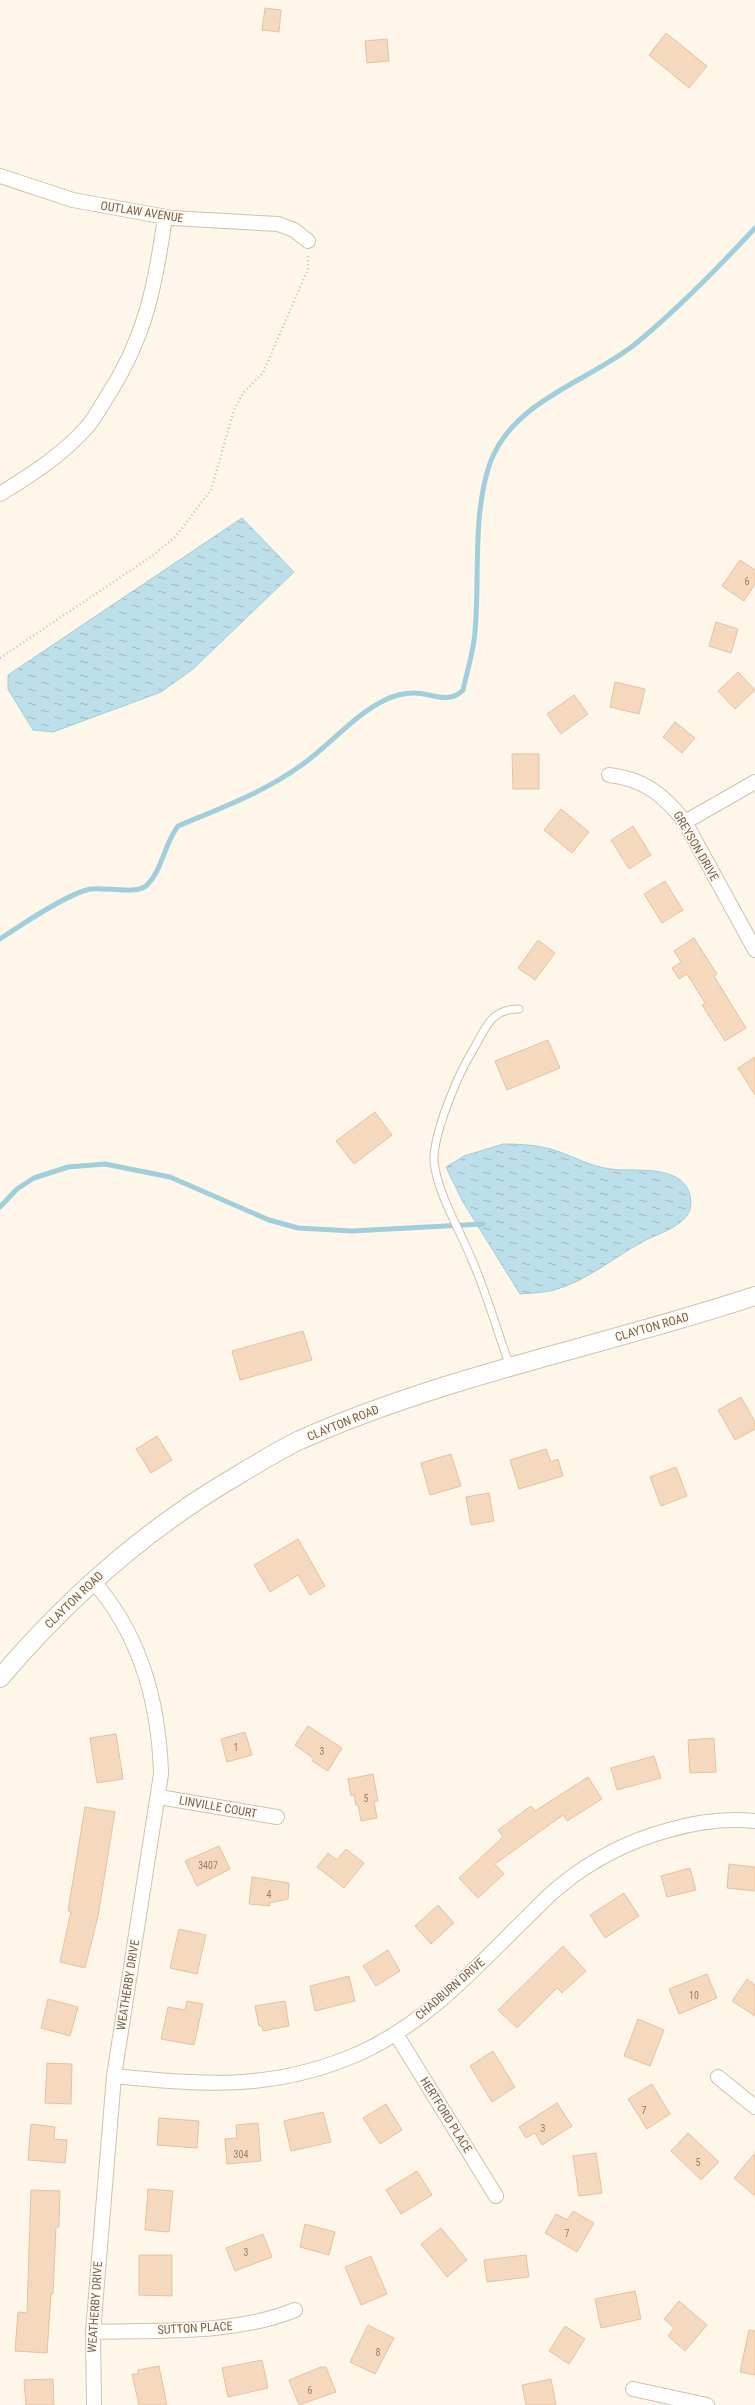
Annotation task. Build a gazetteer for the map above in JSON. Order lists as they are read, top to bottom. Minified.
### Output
{"streets":{"street":["OUTLAW AVENUE","GREYSON DRIVE","CLAYTON ROAD","LINVILLE COURT","WEATHERBY DRIVE","CHADBURN DRIVE","HERTFORD PLACE","SUTTON PLACE"]},"crossings":[["CLAYTON ROAD","WEATHERBY DRIVE"],["LINVILLE COURT","WEATHERBY DRIVE"],["WEATHERBY DRIVE","CHADBURN DRIVE"],["WEATHERBY DRIVE","SUTTON PLACE"],["CHADBURN DRIVE","HERTFORD PLACE"]],"house_numbers":["6","1","3","5","3407","4","10","7","3","304","5","7","3","8","6"]}
